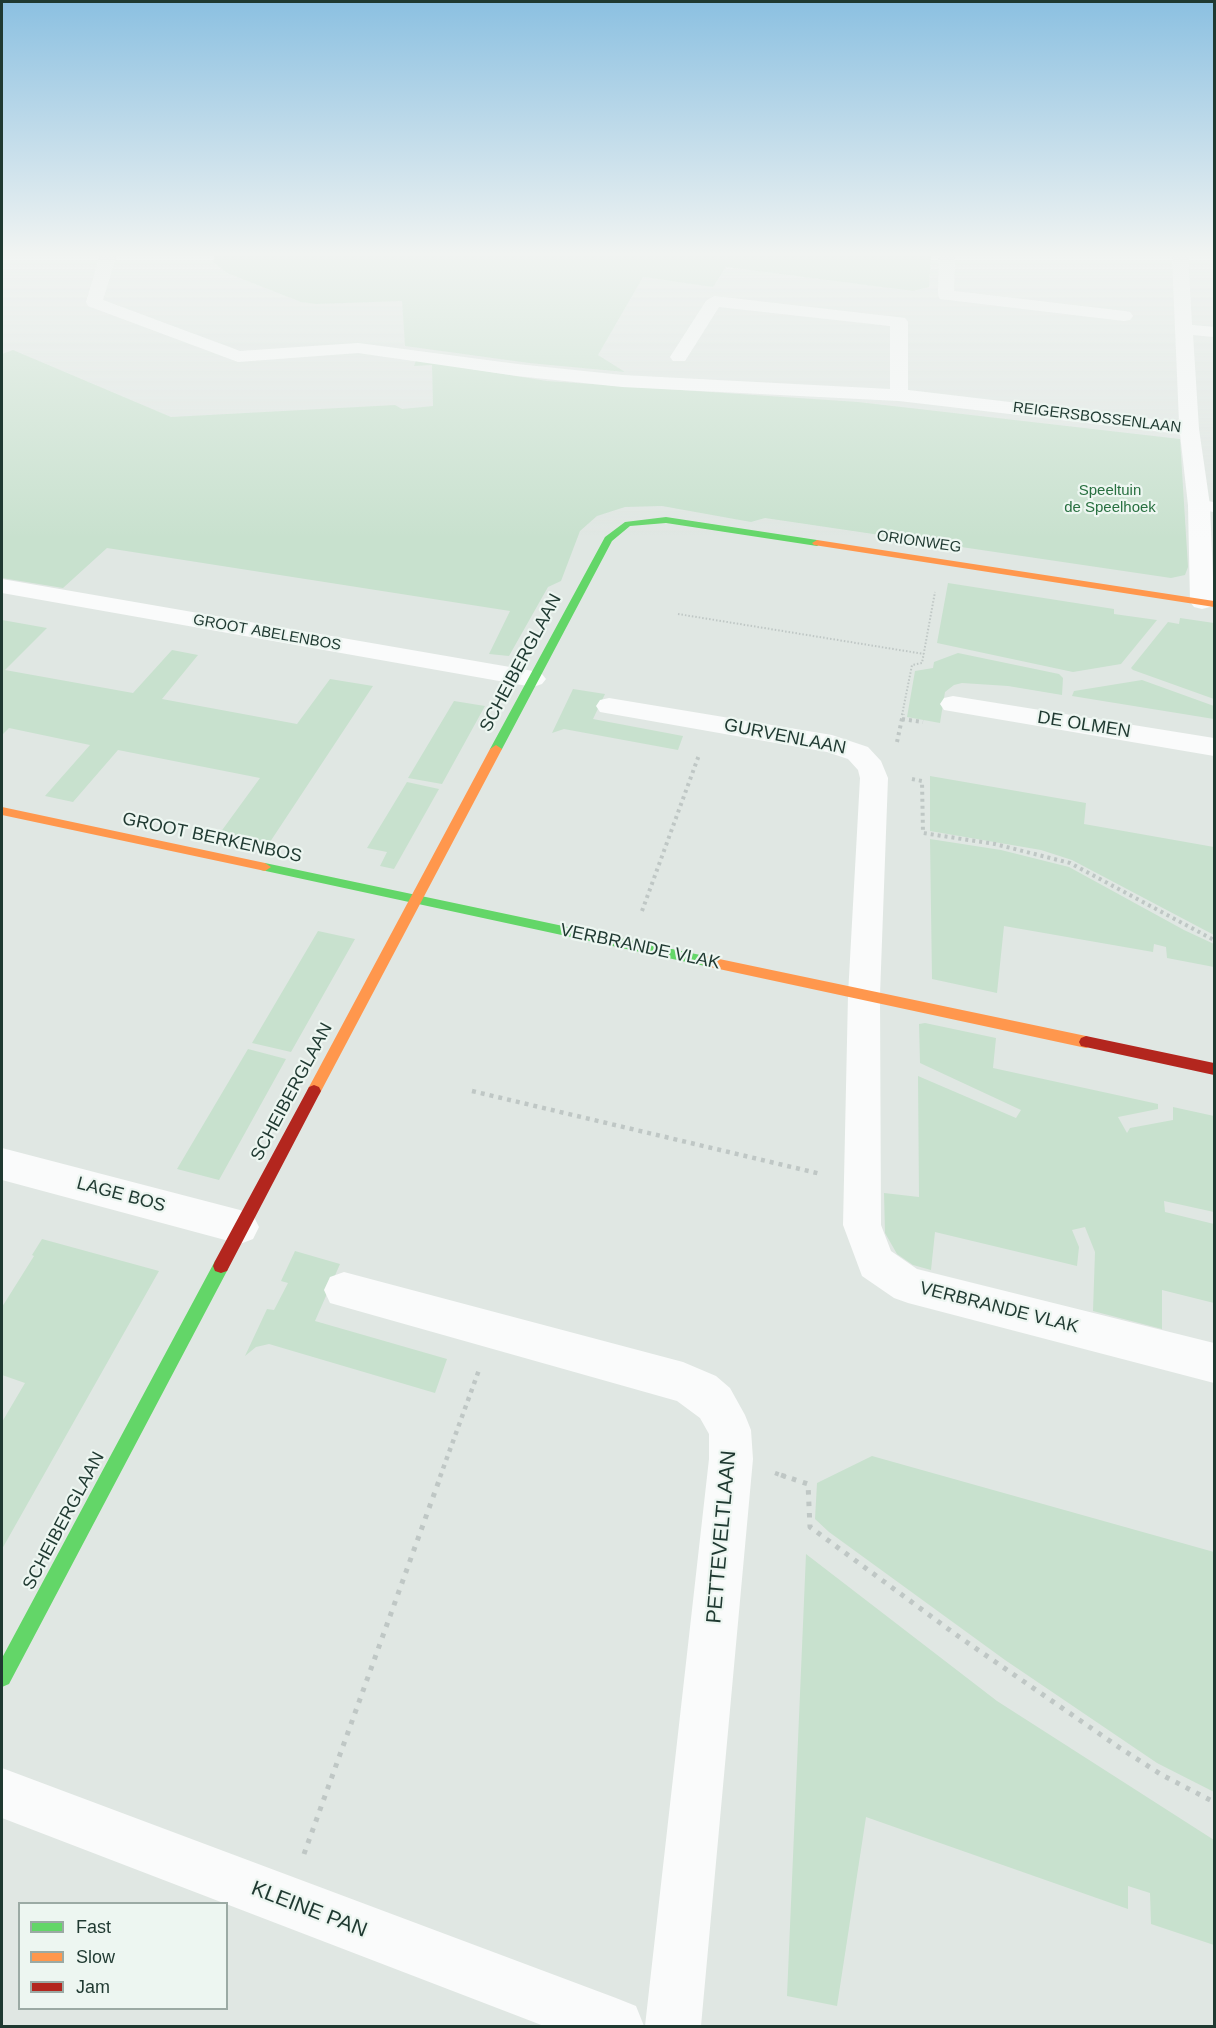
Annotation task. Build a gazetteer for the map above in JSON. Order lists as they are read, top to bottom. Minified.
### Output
{"streets":{"street":["REIGERSBOSSENLAAN","ORIONWEG","GROOT ABELENBOS","SCHEIBERGLAAN","DE OLMEN","GURVENLAAN","GROOT BERKENBOS","VERBRANDE VLAK","LAGE BOS","PETTEVELTLAAN","KLEINE PAN"]},"crossings":[["ORIONWEG","SCHEIBERGLAAN"],["GROOT ABELENBOS","SCHEIBERGLAAN"],["SCHEIBERGLAAN","GROOT BERKENBOS"],["SCHEIBERGLAAN","VERBRANDE VLAK"],["SCHEIBERGLAAN","LAGE BOS"],["GURVENLAAN","VERBRANDE VLAK"],["GROOT BERKENBOS","VERBRANDE VLAK"]],"parks":["Speeltuin de Speelhoek"],"legend":["Fast","Slow","Jam"]}
